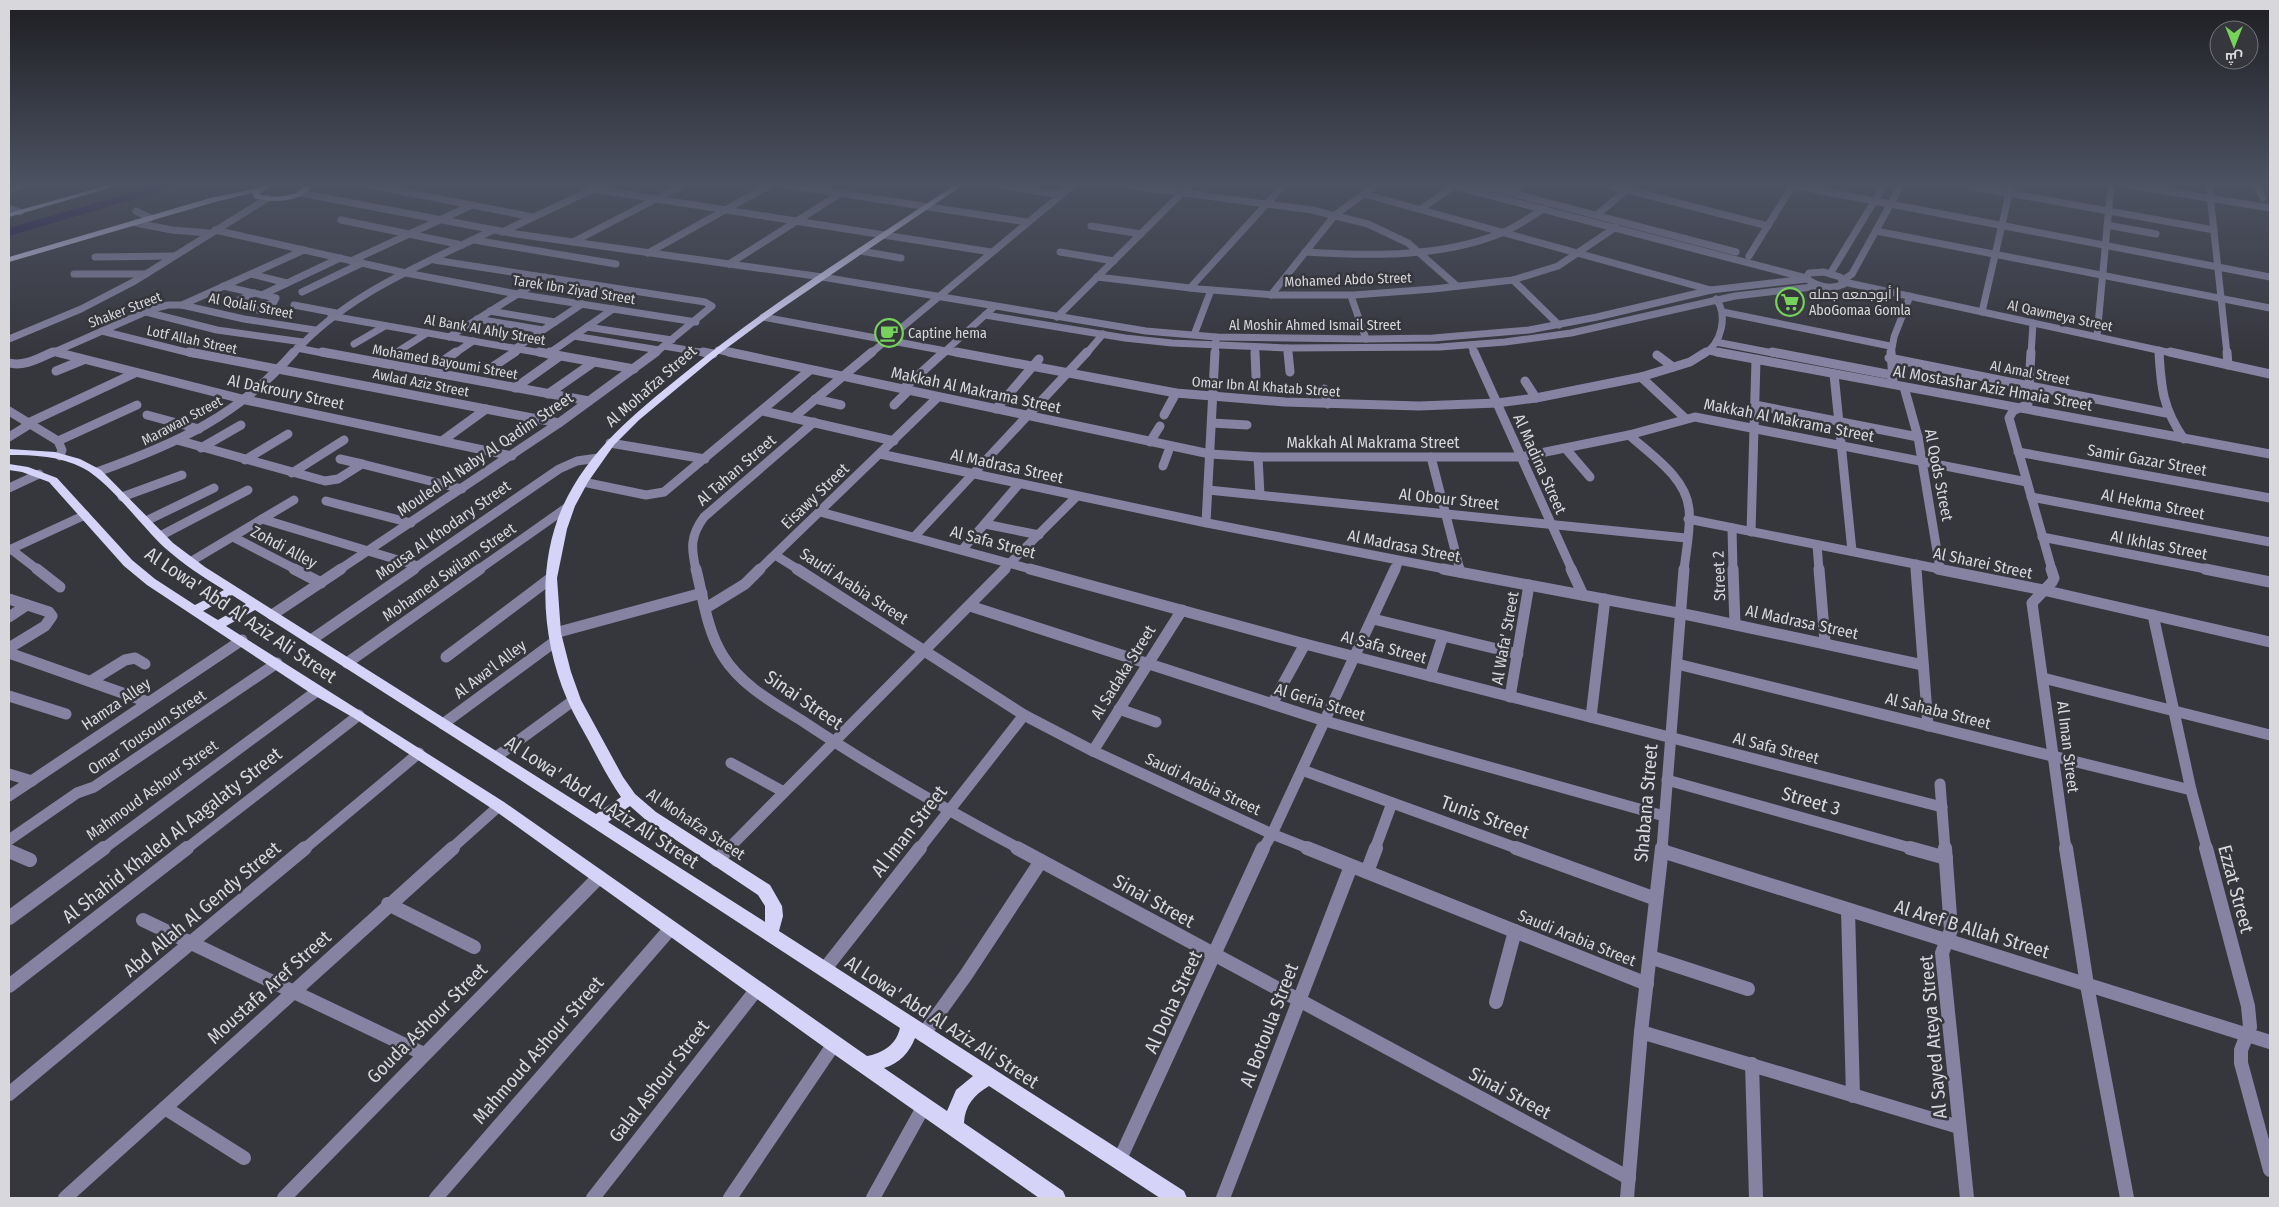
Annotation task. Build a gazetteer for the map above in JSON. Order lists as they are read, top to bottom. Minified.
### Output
{"streets":{"main road":["Al Mohafza Street","Al Lowa' Abd Al Aziz Ali Street"],"street":["Mohamed Abdo Street","Tarek Ibn Ziyad Street","Al Qolali Street","Shaker Street","Al Qawmeya Street","Al Moshir Ahmed Ismail Street","Al Bank Al Ahly Street","Lotf Allah Street","Mohamed Bayoumi Street","Al Amal Street","Awlad Aziz Street","Omar Ibn Al Khatab Street","Al Mostashar Aziz Hmaia Street","Makkah Al Makrama Street","Al Dakroury Street","Marawan Street","Mouled Al Naby Al Qadim Street","Samir Gazar Street","Al Madina Street","Al Madrasa Street","Al Tahan Street","Al Qods Street","Eisawy Street","Al Obour Street","Al Hekma Street","Mousa Al Khodary Street","Al Safa Street","Al Ikhlas Street","Zohdi Alley","Al Sharei Street","Mohamed Swilam Street","Street 2","Saudi Arabia Street","Al Wafa' Street","Al Awa'l Alley","Al Sadaka Street","Sinai Street","Al Geria Street","Hamza Alley","Al Sahaba Street","Omar Tousoun Street","Al Iman Street","Mahmoud Ashour Street","Street 3","Shabana Street","Tunis Street","Al Shahid Khaled Al Aagalaty Street","Ezzat Street","Abd Allah Al Gendy Street","Al Aref B Allah Street","Moustafa Aref Street","Al Doha Street","Gouda Ashour Street","Al Botoula Street","Al Sayed Ateya Street","Galal Ashour Street"]},"crossings":[["Tarek Ibn Ziyad Street","Shaker Street"],["Tarek Ibn Ziyad Street","Marawan Street"],["Tarek Ibn Ziyad Street","Mouled Al Naby Al Qadim Street"],["Al Qolali Street","Shaker Street"],["Al Qolali Street","Marawan Street"],["Shaker Street","Lotf Allah Street"],["Shaker Street","Al Dakroury Street"],["Al Qawmeya Street","Al Moshir Ahmed Ismail Street"],["Al Qawmeya Street","Al Qods Street"],["Al Qawmeya Street","Al Iman Street"],["Al Moshir Ahmed Ismail Street","Al Mohafza Street"],["Al Moshir Ahmed Ismail Street","Al Madina Street"],["Al Bank Al Ahly Street","Marawan Street"],["Al Bank Al Ahly Street","Mouled Al Naby Al Qadim Street"],["Lotf Allah Street","Awlad Aziz Street"],["Lotf Allah Street","Marawan Street"],["Mohamed Bayoumi Street","Marawan Street"],["Mohamed Bayoumi Street","Mouled Al Naby Al Qadim Street"],["Al Amal Street","Al Qods Street"],["Al Amal Street","Al Iman Street"],["Awlad Aziz Street","Marawan Street"],["Awlad Aziz Street","Mouled Al Naby Al Qadim Street"],["Al Mohafza Street","Omar Ibn Al Khatab Street"],["Al Mohafza Street","Makkah Al Makrama Street"],["Al Mohafza Street","Mousa Al Khodary Street"],["Al Mohafza Street","Mohamed Swilam Street"],["Al Mohafza Street","Al Lowa' Abd Al Aziz Ali Street"],["Al Mohafza Street","Al Awa'l Alley"],["Omar Ibn Al Khatab Street","Al Mostashar Aziz Hmaia Street"],["Omar Ibn Al Khatab Street","Al Madina Street"],["Al Mostashar Aziz Hmaia Street","Al Qods Street"],["Al Mostashar Aziz Hmaia Street","Al Iman Street"],["Makkah Al Makrama Street","Mouled Al Naby Al Qadim Street"],["Makkah Al Makrama Street","Al Madina Street"],["Makkah Al Makrama Street","Al Qods Street"],["Makkah Al Makrama Street","Eisawy Street"],["Makkah Al Makrama Street","Al Iman Street"],["Makkah Al Makrama Street","Shabana Street"],["Al Dakroury Street","Marawan Street"],["Al Dakroury Street","Mouled Al Naby Al Qadim Street"],["Marawan Street","Al Lowa' Abd Al Aziz Ali Street"],["Mouled Al Naby Al Qadim Street","Zohdi Alley"],["Mouled Al Naby Al Qadim Street","Al Lowa' Abd Al Aziz Ali Street"],["Samir Gazar Street","Al Iman Street"],["Al Madina Street","Al Madrasa Street"],["Al Madina Street","Al Obour Street"],["Al Madrasa Street","Eisawy Street"],["Al Madrasa Street","Street 2"],["Al Madrasa Street","Al Wafa' Street"],["Al Madrasa Street","Shabana Street"],["Al Madrasa Street","Al Doha Street"],["Al Tahan Street","Eisawy Street"],["Al Tahan Street","Sinai Street"],["Al Qods Street","Al Sharei Street"],["Eisawy Street","Al Safa Street"],["Eisawy Street","Saudi Arabia Street"],["Eisawy Street","Sinai Street"],["Al Obour Street","Shabana Street"],["Al Hekma Street","Al Iman Street"],["Mousa Al Khodary Street","Al Lowa' Abd Al Aziz Ali Street"],["Al Safa Street","Al Wafa' Street"],["Al Safa Street","Al Sadaka Street"],["Al Safa Street","Shabana Street"],["Al Safa Street","Al Doha Street"],["Al Safa Street","Al Sayed Ateya Street"],["Al Ikhlas Street","Al Iman Street"],["Al Sharei Street","Street 2"],["Al Sharei Street","Al Iman Street"],["Al Sharei Street","Shabana Street"],["Al Sharei Street","Ezzat Street"],["Mohamed Swilam Street","Al Lowa' Abd Al Aziz Ali Street"],["Saudi Arabia Street","Al Sadaka Street"],["Saudi Arabia Street","Al Iman Street"],["Saudi Arabia Street","Shabana Street"],["Saudi Arabia Street","Al Doha Street"],["Saudi Arabia Street","Al Botoula Street"],["Al Lowa' Abd Al Aziz Ali Street","Al Awa'l Alley"],["Al Lowa' Abd Al Aziz Ali Street","Hamza Alley"],["Al Lowa' Abd Al Aziz Ali Street","Omar Tousoun Street"],["Al Lowa' Abd Al Aziz Ali Street","Al Iman Street"],["Al Lowa' Abd Al Aziz Ali Street","Mahmoud Ashour Street"],["Al Lowa' Abd Al Aziz Ali Street","Al Shahid Khaled Al Aagalaty Street"],["Al Lowa' Abd Al Aziz Ali Street","Abd Allah Al Gendy Street"],["Al Lowa' Abd Al Aziz Ali Street","Moustafa Aref Street"],["Al Lowa' Abd Al Aziz Ali Street","Al Doha Street"],["Al Lowa' Abd Al Aziz Ali Street","Gouda Ashour Street"],["Al Lowa' Abd Al Aziz Ali Street","Galal Ashour Street"],["Al Sadaka Street","Al Geria Street"],["Sinai Street","Al Iman Street"],["Sinai Street","Shabana Street"],["Sinai Street","Al Doha Street"],["Sinai Street","Al Botoula Street"],["Al Geria Street","Shabana Street"],["Al Geria Street","Al Doha Street"],["Al Sahaba Street","Al Iman Street"],["Al Sahaba Street","Shabana Street"],["Al Sahaba Street","Ezzat Street"],["Al Iman Street","Al Aref B Allah Street"],["Street 3","Shabana Street"],["Street 3","Al Sayed Ateya Street"],["Shabana Street","Tunis Street"],["Shabana Street","Al Aref B Allah Street"],["Tunis Street","Al Doha Street"],["Ezzat Street","Al Aref B Allah Street"],["Al Aref B Allah Street","Al Sayed Ateya Street"]],"places":{"supermarket":["أبوجمعه جمله | AboGomaa Gomla"],"cafe":["Captine hema"]},"north":"bottom"}
